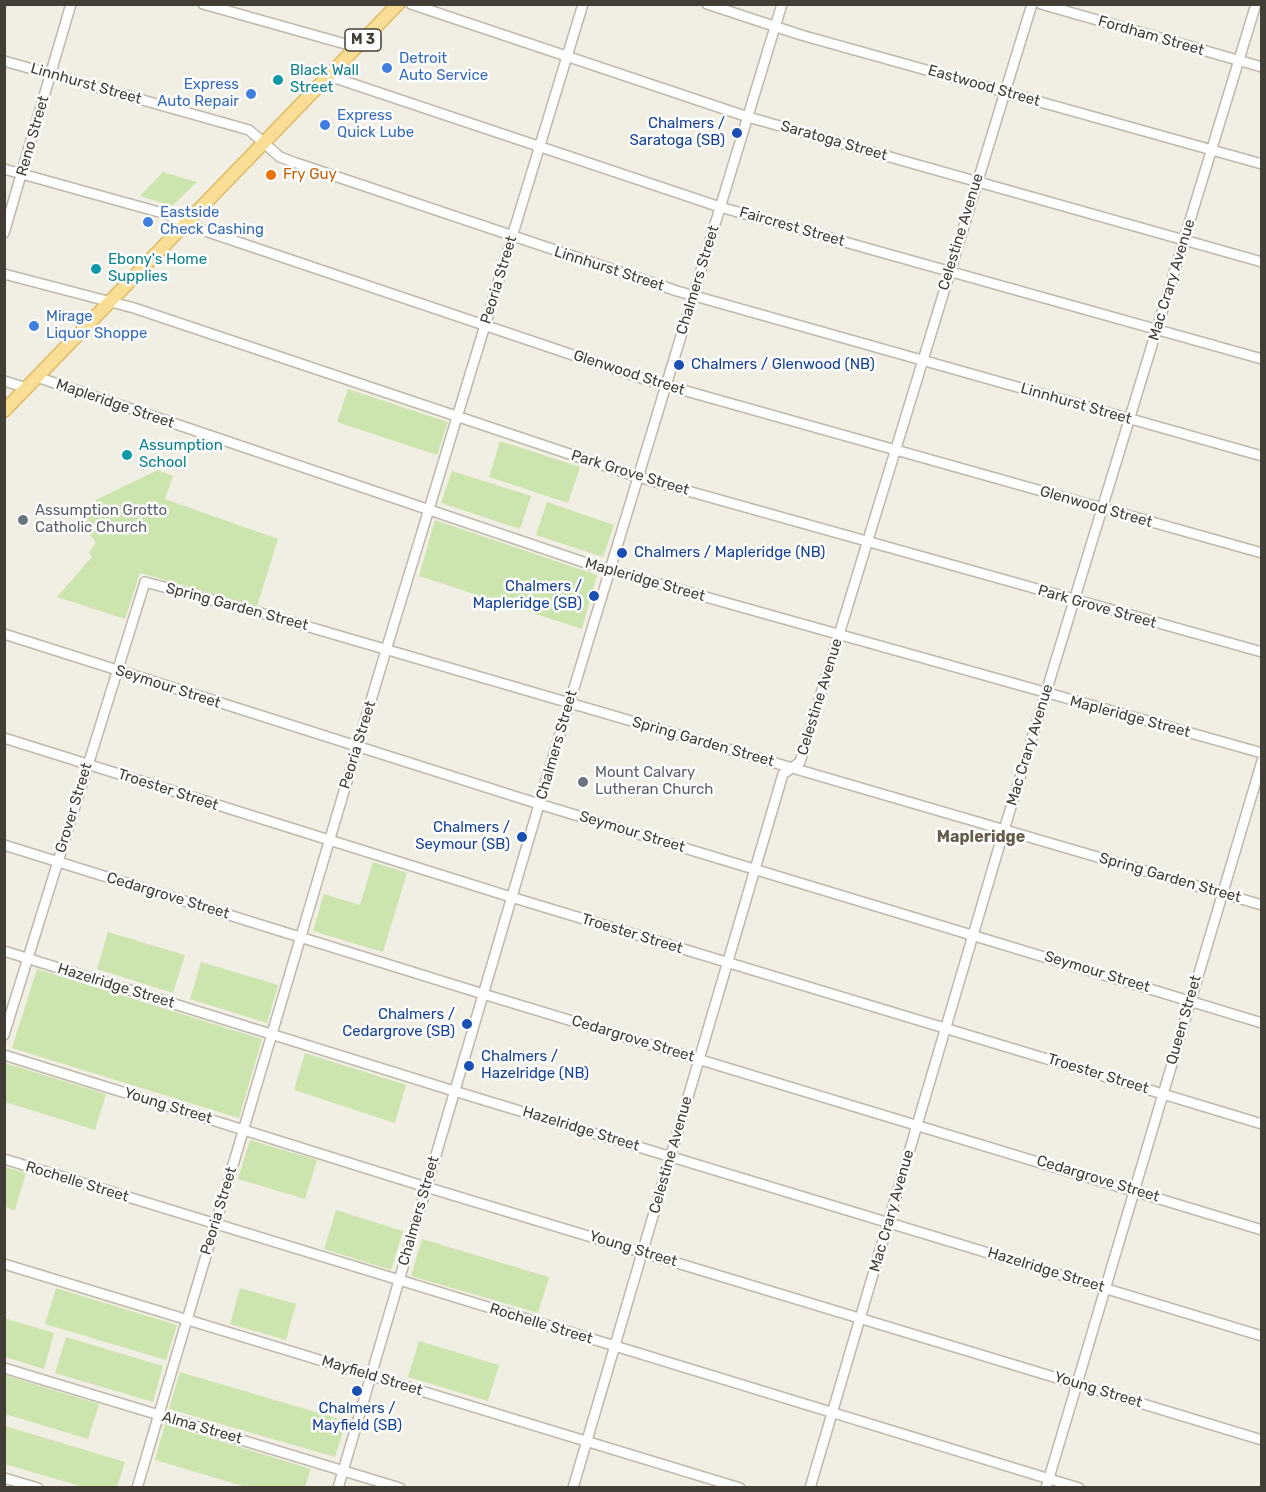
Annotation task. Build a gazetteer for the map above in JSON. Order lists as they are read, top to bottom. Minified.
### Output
{"streets":{"main road":["M 3"],"street":["Fordham Street","Linnhurst Street","Eastwood Street","Reno Street","Saratoga Street","Faircrest Street","Celestine Avenue","Peoria Street","Chalmers Street","Mac Crary Avenue","Glenwood Street","Mapleridge Street","Park Grove Street","Spring Garden Street","Seymour Street","Troester Street","Grover Street","Cedargrove Street","Hazelridge Street","Queen Street","Young Street","Rochelle Street","Mayfield Street","Alma Street"]},"crossings":[["Fordham Street","Mac Crary Avenue"],["M 3","Linnhurst Street"],["M 3","Faircrest Street"],["M 3","Glenwood Street"],["M 3","Mapleridge Street"],["M 3","Park Grove Street"],["Linnhurst Street","Reno Street"],["Linnhurst Street","Celestine Avenue"],["Linnhurst Street","Peoria Street"],["Linnhurst Street","Chalmers Street"],["Linnhurst Street","Mac Crary Avenue"],["Eastwood Street","Celestine Avenue"],["Eastwood Street","Chalmers Street"],["Eastwood Street","Mac Crary Avenue"],["Reno Street","Glenwood Street"],["Saratoga Street","Celestine Avenue"],["Saratoga Street","Peoria Street"],["Saratoga Street","Chalmers Street"],["Saratoga Street","Mac Crary Avenue"],["Faircrest Street","Celestine Avenue"],["Faircrest Street","Peoria Street"],["Faircrest Street","Chalmers Street"],["Faircrest Street","Mac Crary Avenue"],["Celestine Avenue","Glenwood Street"],["Celestine Avenue","Mapleridge Street"],["Celestine Avenue","Park Grove Street"],["Celestine Avenue","Spring Garden Street"],["Celestine Avenue","Seymour Street"],["Celestine Avenue","Troester Street"],["Celestine Avenue","Cedargrove Street"],["Celestine Avenue","Hazelridge Street"],["Celestine Avenue","Young Street"],["Celestine Avenue","Rochelle Street"],["Celestine Avenue","Mayfield Street"],["Peoria Street","Glenwood Street"],["Peoria Street","Mapleridge Street"],["Peoria Street","Park Grove Street"],["Peoria Street","Spring Garden Street"],["Peoria Street","Seymour Street"],["Peoria Street","Troester Street"],["Peoria Street","Cedargrove Street"],["Peoria Street","Hazelridge Street"],["Peoria Street","Young Street"],["Peoria Street","Rochelle Street"],["Peoria Street","Mayfield Street"],["Peoria Street","Alma Street"],["Chalmers Street","Glenwood Street"],["Chalmers Street","Mapleridge Street"],["Chalmers Street","Park Grove Street"],["Chalmers Street","Spring Garden Street"],["Chalmers Street","Seymour Street"],["Chalmers Street","Troester Street"],["Chalmers Street","Cedargrove Street"],["Chalmers Street","Hazelridge Street"],["Chalmers Street","Young Street"],["Chalmers Street","Rochelle Street"],["Chalmers Street","Mayfield Street"],["Chalmers Street","Alma Street"],["Mac Crary Avenue","Glenwood Street"],["Mac Crary Avenue","Mapleridge Street"],["Mac Crary Avenue","Park Grove Street"],["Mac Crary Avenue","Spring Garden Street"],["Mac Crary Avenue","Seymour Street"],["Mac Crary Avenue","Troester Street"],["Mac Crary Avenue","Cedargrove Street"],["Mac Crary Avenue","Hazelridge Street"],["Mac Crary Avenue","Young Street"],["Mac Crary Avenue","Rochelle Street"],["Spring Garden Street","Grover Street"],["Spring Garden Street","Queen Street"],["Seymour Street","Grover Street"],["Seymour Street","Queen Street"],["Troester Street","Grover Street"],["Troester Street","Queen Street"],["Grover Street","Cedargrove Street"],["Grover Street","Hazelridge Street"],["Cedargrove Street","Queen Street"],["Hazelridge Street","Queen Street"],["Queen Street","Young Street"],["Queen Street","Rochelle Street"]],"districts":["Mapleridge"],"places":["Detroit Auto Service","Black Wall Street","Express Auto Repair","Express Quick Lube","Chalmers / Saratoga (SB)","Fry Guy","Eastside Check Cashing","Ebony's Home Supplies","Mirage Liquor Shoppe","Chalmers / Glenwood (NB)","Assumption School","Assumption Grotto Catholic Church","Chalmers / Mapleridge (NB)","Chalmers / Mapleridge (SB)","Mount Calvary Lutheran Church","Chalmers / Seymour (SB)","Chalmers / Cedargrove (SB)","Chalmers / Hazelridge (NB)","Chalmers / Mayfield (SB)"]}
